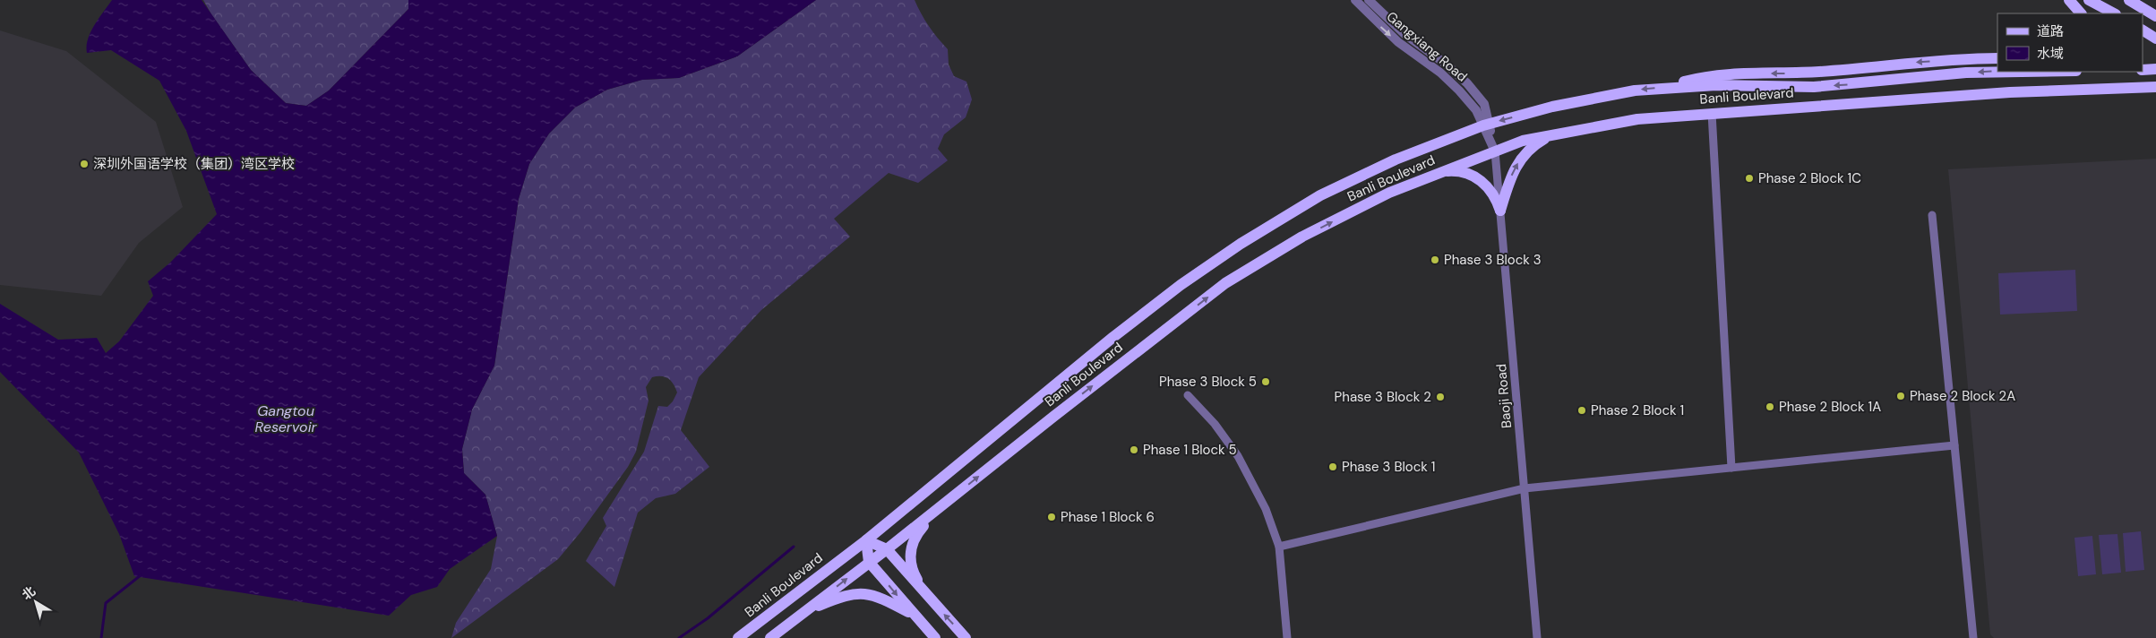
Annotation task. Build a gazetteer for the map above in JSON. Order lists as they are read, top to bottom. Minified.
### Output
{"streets":{"main road":["Banli Boulevard"],"street":["Gangxiang Road","Baoji Road"]},"crossings":[["Gangxiang Road","Banli Boulevard"],["Gangxiang Road","Baoji Road"],["Banli Boulevard","Baoji Road"]],"water":["Gangtou Reservoir"],"places":["深圳外国语学校（集团）湾区学校","Phase 2 Block 1C","Phase 3 Block 3","Phase 3 Block 5","Phase 2 Block 2A","Phase 3 Block 2","Phase 2 Block 1A","Phase 2 Block 1","Phase 1 Block 5","Phase 3 Block 1","Phase 1 Block 6"],"legend":["道路","水域"],"north":"top left"}
